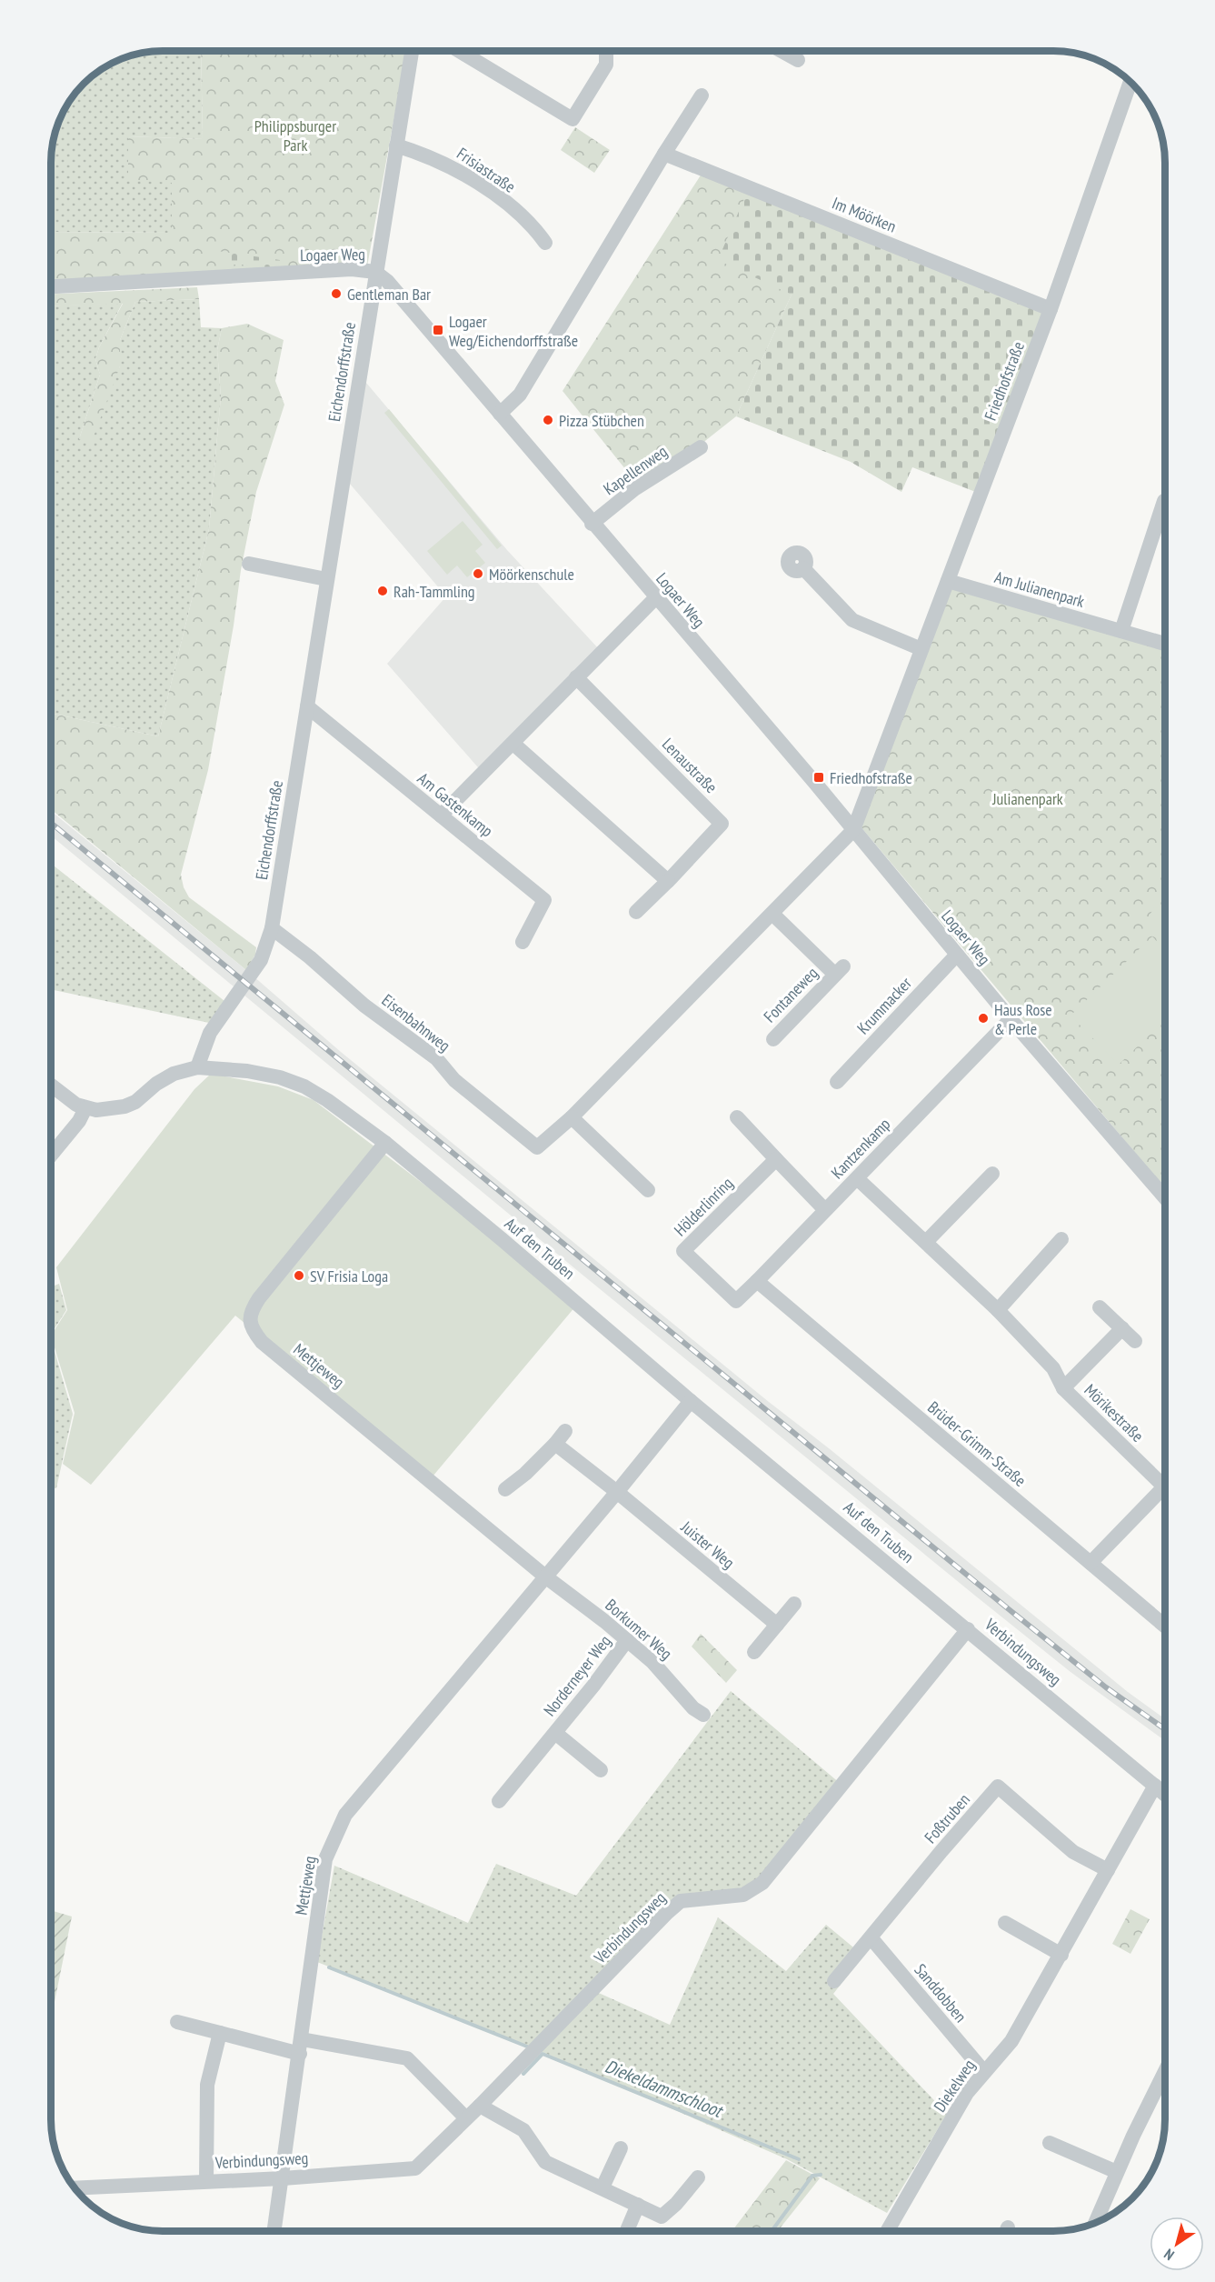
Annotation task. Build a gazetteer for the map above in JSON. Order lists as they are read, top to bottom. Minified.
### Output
{"streets":{"street":["Frisiastraße","Im Möörken","Logaer Weg","Eichendorffstraße","Friedhofstraße","Kapellenweg","Am Julianenpark","Lenaustraße","Am Gastenkamp","Fontaneweg","Krummacker","Eisenbahnweg","Kantzenkamp","Hölderlinring","Auf den Truben","Mettjeweg","Mörikestraße","Brüder-Grimm-Straße","Juister Weg","Borkumer Weg","Verbindungsweg","Norderneyer Weg","Foßtruben","Sanddobben","Diekelweg"]},"crossings":[["Frisiastraße","Eichendorffstraße"],["Im Möörken","Friedhofstraße"],["Logaer Weg","Eichendorffstraße"],["Logaer Weg","Friedhofstraße"],["Logaer Weg","Kapellenweg"],["Logaer Weg","Krummacker"],["Logaer Weg","Kantzenkamp"],["Eichendorffstraße","Am Gastenkamp"],["Eichendorffstraße","Eisenbahnweg"],["Eichendorffstraße","Auf den Truben"],["Friedhofstraße","Am Julianenpark"],["Friedhofstraße","Fontaneweg"],["Friedhofstraße","Eisenbahnweg"],["Kantzenkamp","Hölderlinring"],["Kantzenkamp","Mörikestraße"],["Kantzenkamp","Brüder-Grimm-Straße"],["Auf den Truben","Mettjeweg"],["Auf den Truben","Verbindungsweg"],["Mettjeweg","Juister Weg"],["Mettjeweg","Borkumer Weg"],["Mettjeweg","Verbindungsweg"],["Borkumer Weg","Norderneyer Weg"],["Verbindungsweg","Diekelweg"],["Foßtruben","Sanddobben"],["Foßtruben","Diekelweg"],["Sanddobben","Diekelweg"]],"water":["Diekeldammschloot"],"parks":["Philippsburger Park","Julianenpark"],"places":{"other":["Gentleman Bar","Pizza Stübchen","Möörkenschule","Rah-Tammling","Haus Rose & Perle","SV Frisia Loga"],"transit":["Logaer Weg/Eichendorffstraße","Friedhofstraße"]},"north":"bottom left"}
